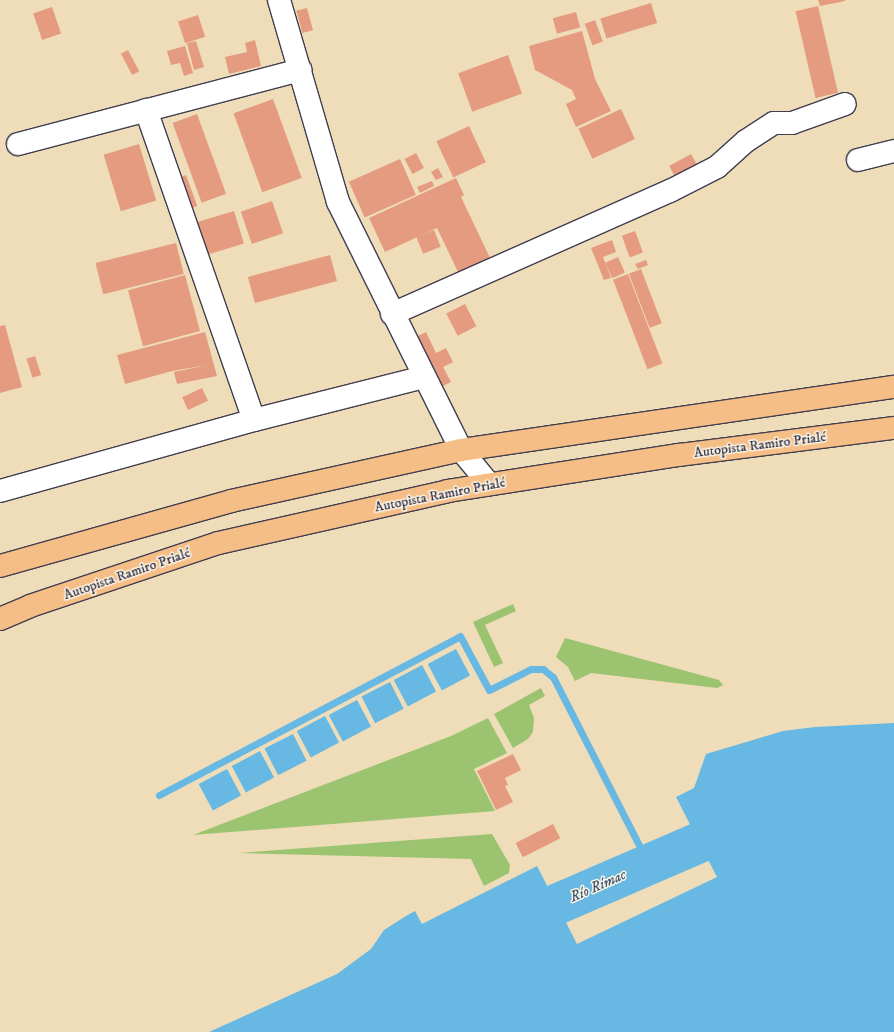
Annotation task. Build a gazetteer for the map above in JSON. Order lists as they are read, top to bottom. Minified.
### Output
{"streets":{"highway":["Autopista Ramiro Prialé"]},"water":["Río Rímac"]}
